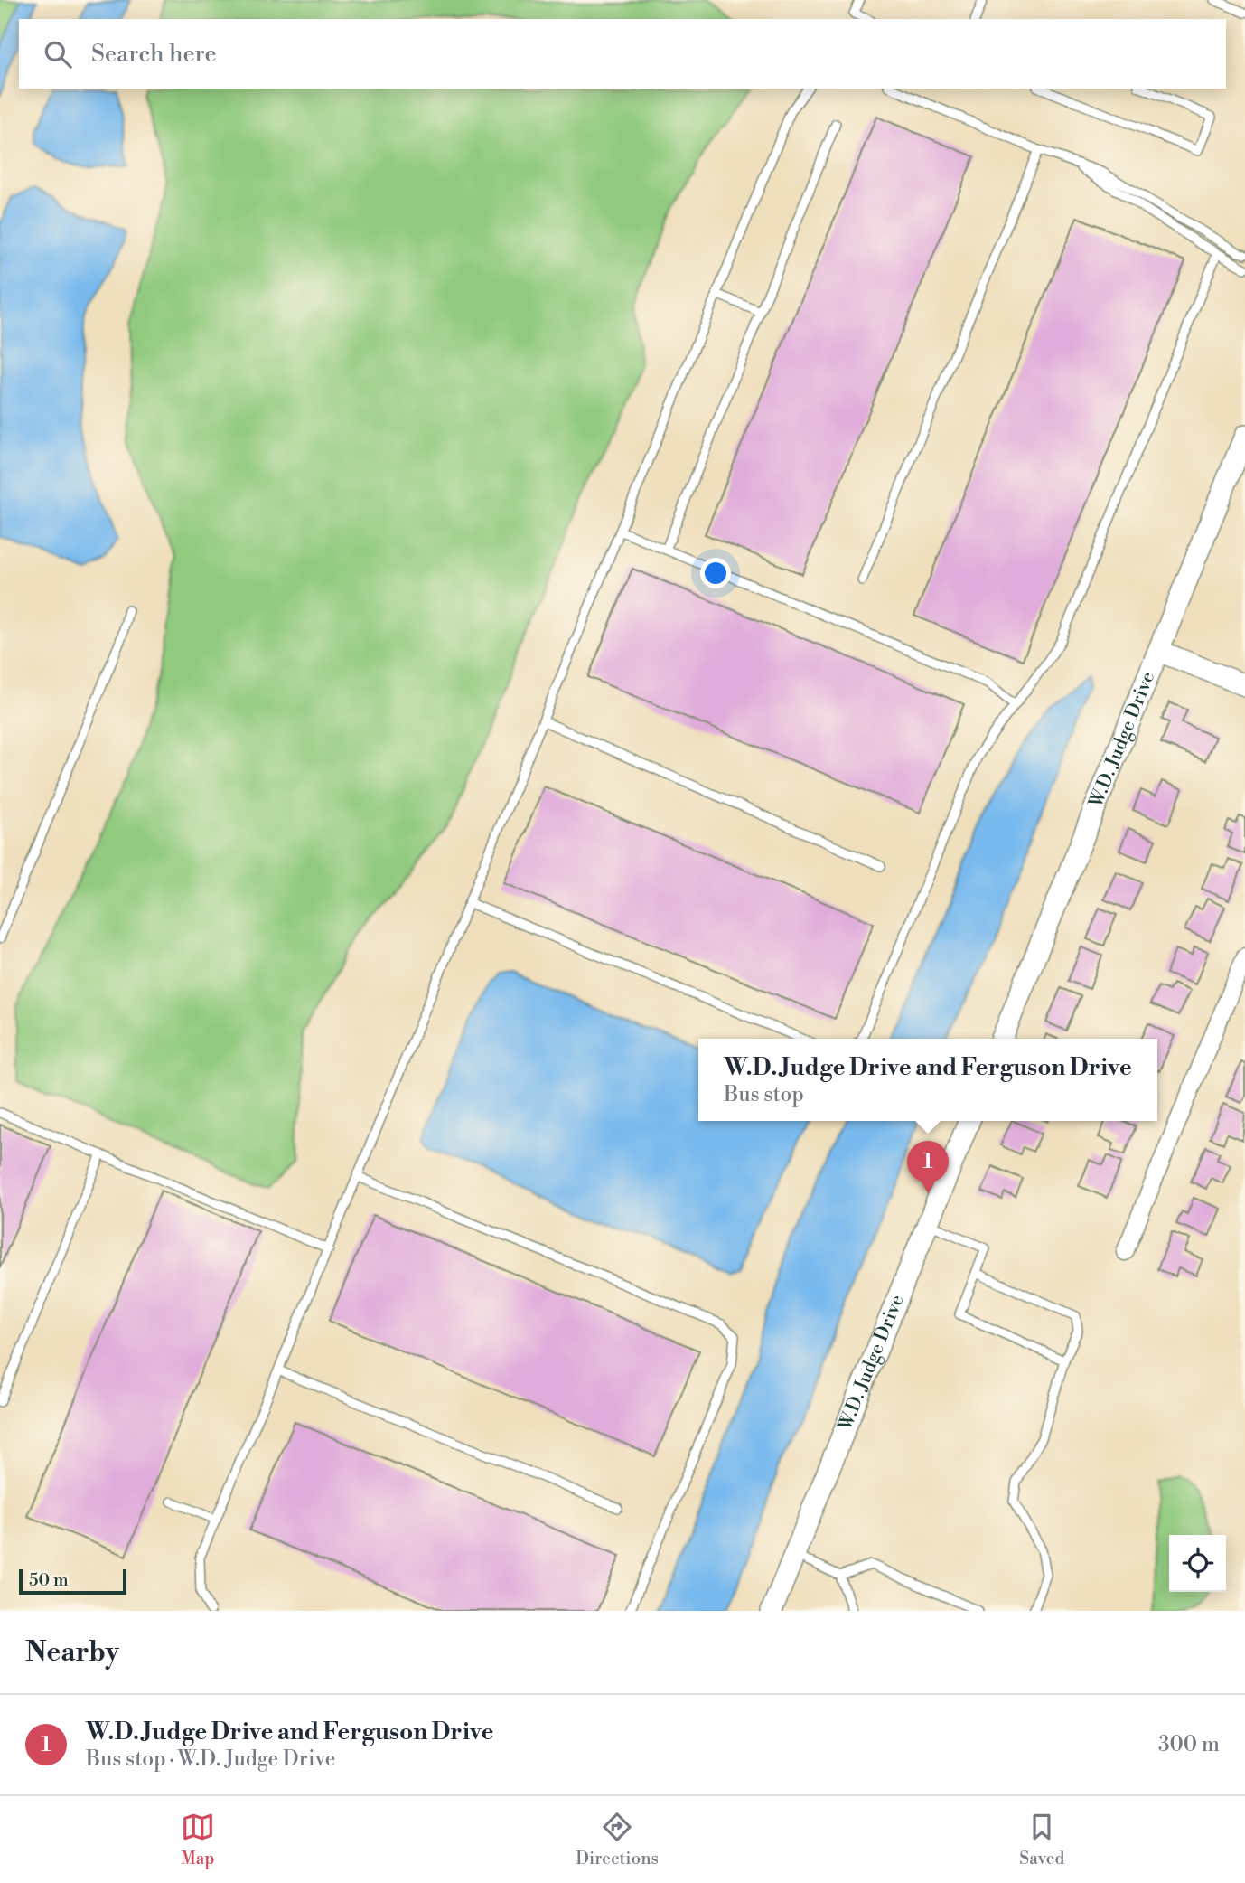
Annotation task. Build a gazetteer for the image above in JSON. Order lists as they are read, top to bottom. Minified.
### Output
{"streets":{"street":["W.D. Judge Drive"]},"scale_bar":"50 m","page":{"search":"Search here","popup":["W.D. Judge Drive and Ferguson Drive","Bus stop"],"pins":"1","scale":"50 m","heading":"Nearby","list":[{"mark":"1","name":"W.D. Judge Drive and Ferguson Drive","note":"Bus stop · W.D. Judge Drive","value":"300 m"}],"nav":["Map","Directions","Saved"]}}
